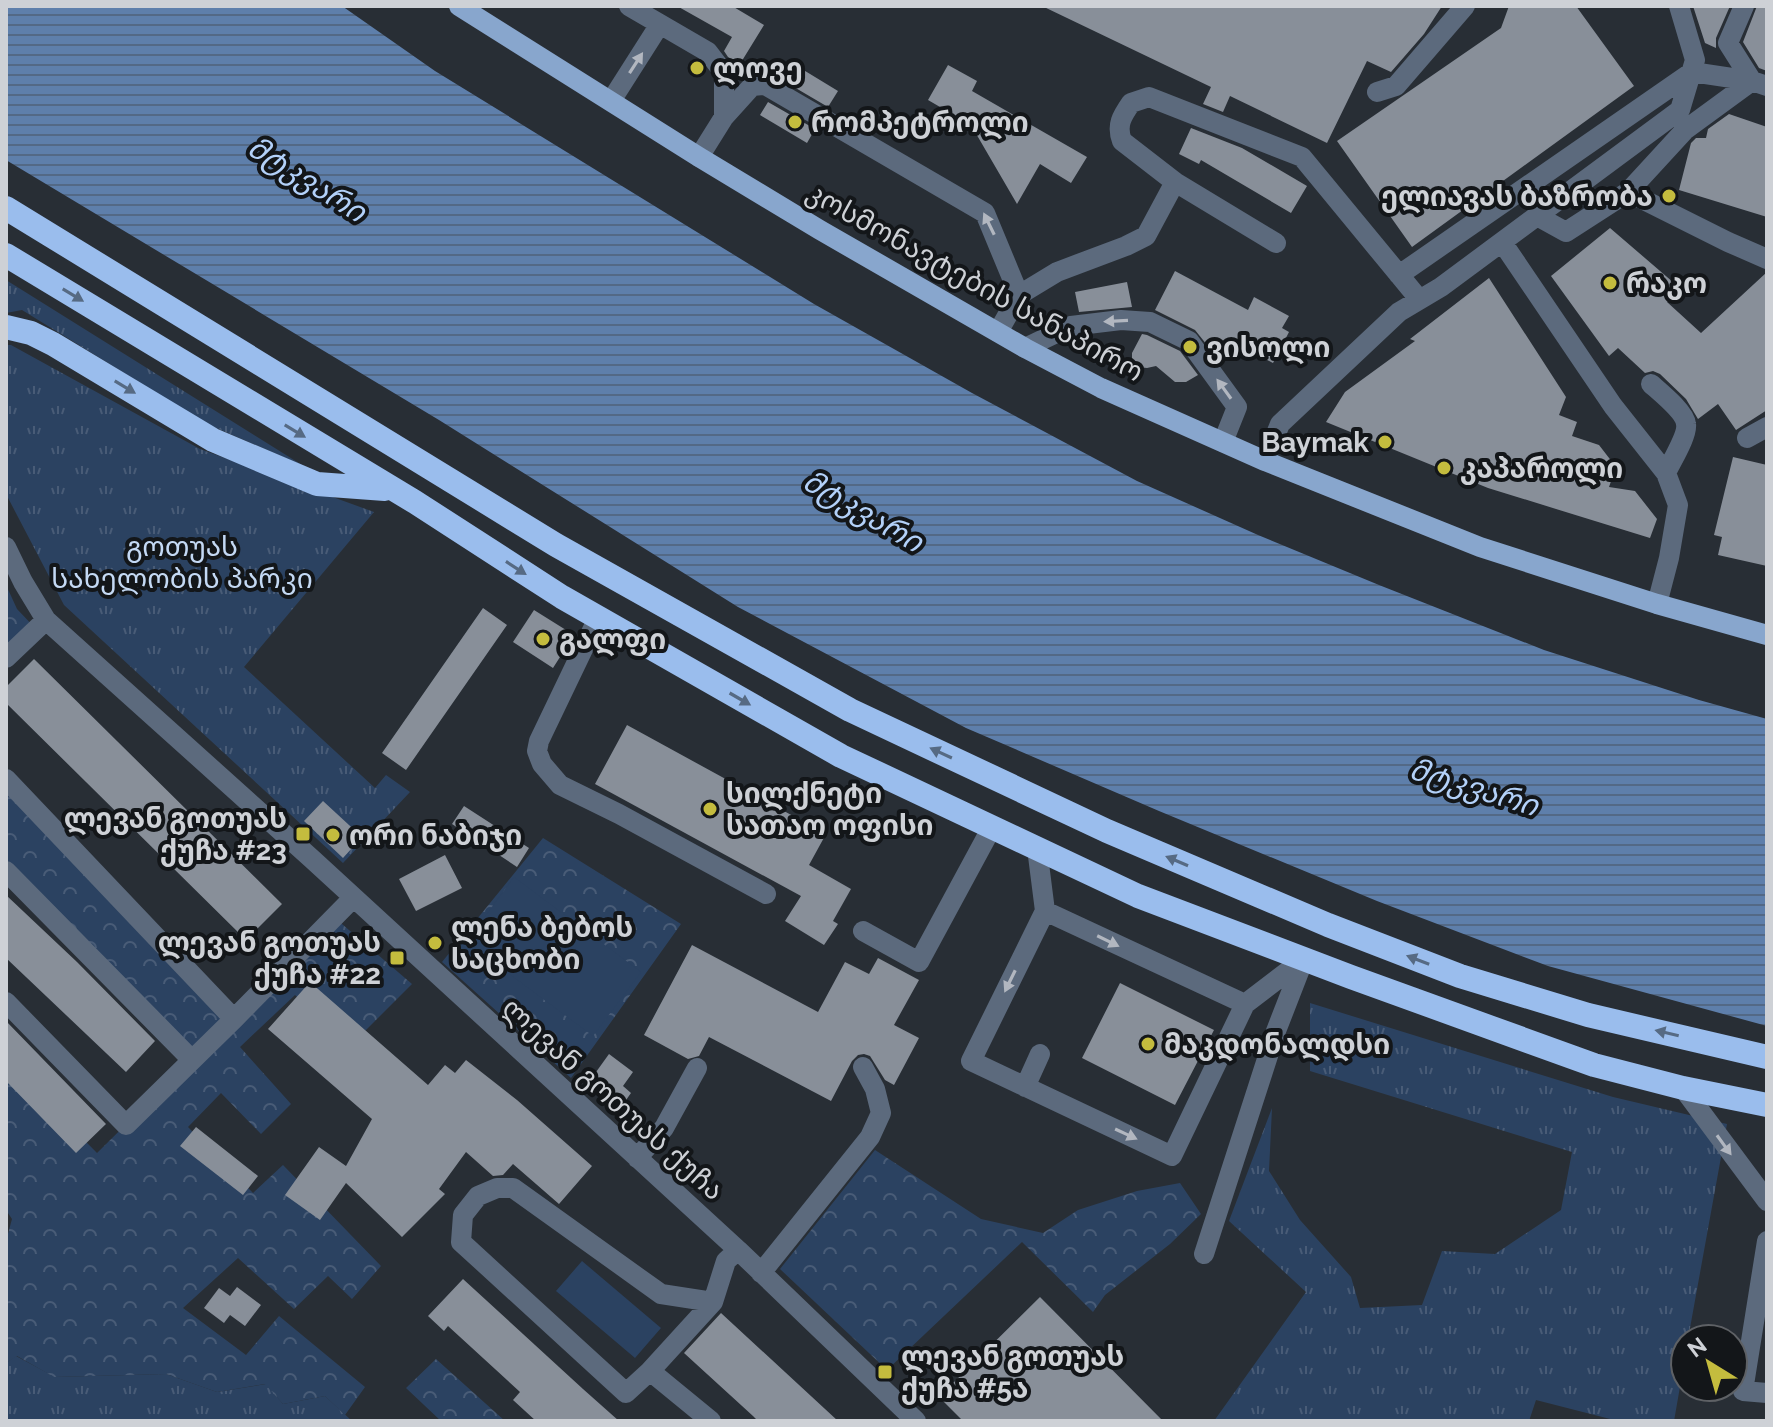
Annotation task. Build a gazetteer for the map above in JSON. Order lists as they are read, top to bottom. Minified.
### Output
{"streets":{"main road":["კოსმონავტების სანაპირო"],"street":["ლევან გოთუას ქუჩა"]},"water":["მტკვარი"],"parks":["გოთუას სახელობის პარკი"],"places":{"other":["ლოვე","რომპეტროლი","ელიავას ბაზრობა","რაკო","ვისოლი","Baymak","კაპაროლი","გალფი","სილქნეტი სათაო ოფისი","ორი ნაბიჯი","ლენა ბებოს საცხობი","მაკდონალდსი"],"transit":["ლევან გოთუას ქუჩა #23","ლევან გოთუას ქუჩა #22","ლევან გოთუას ქუჩა #5ა"]},"north":"top left"}
